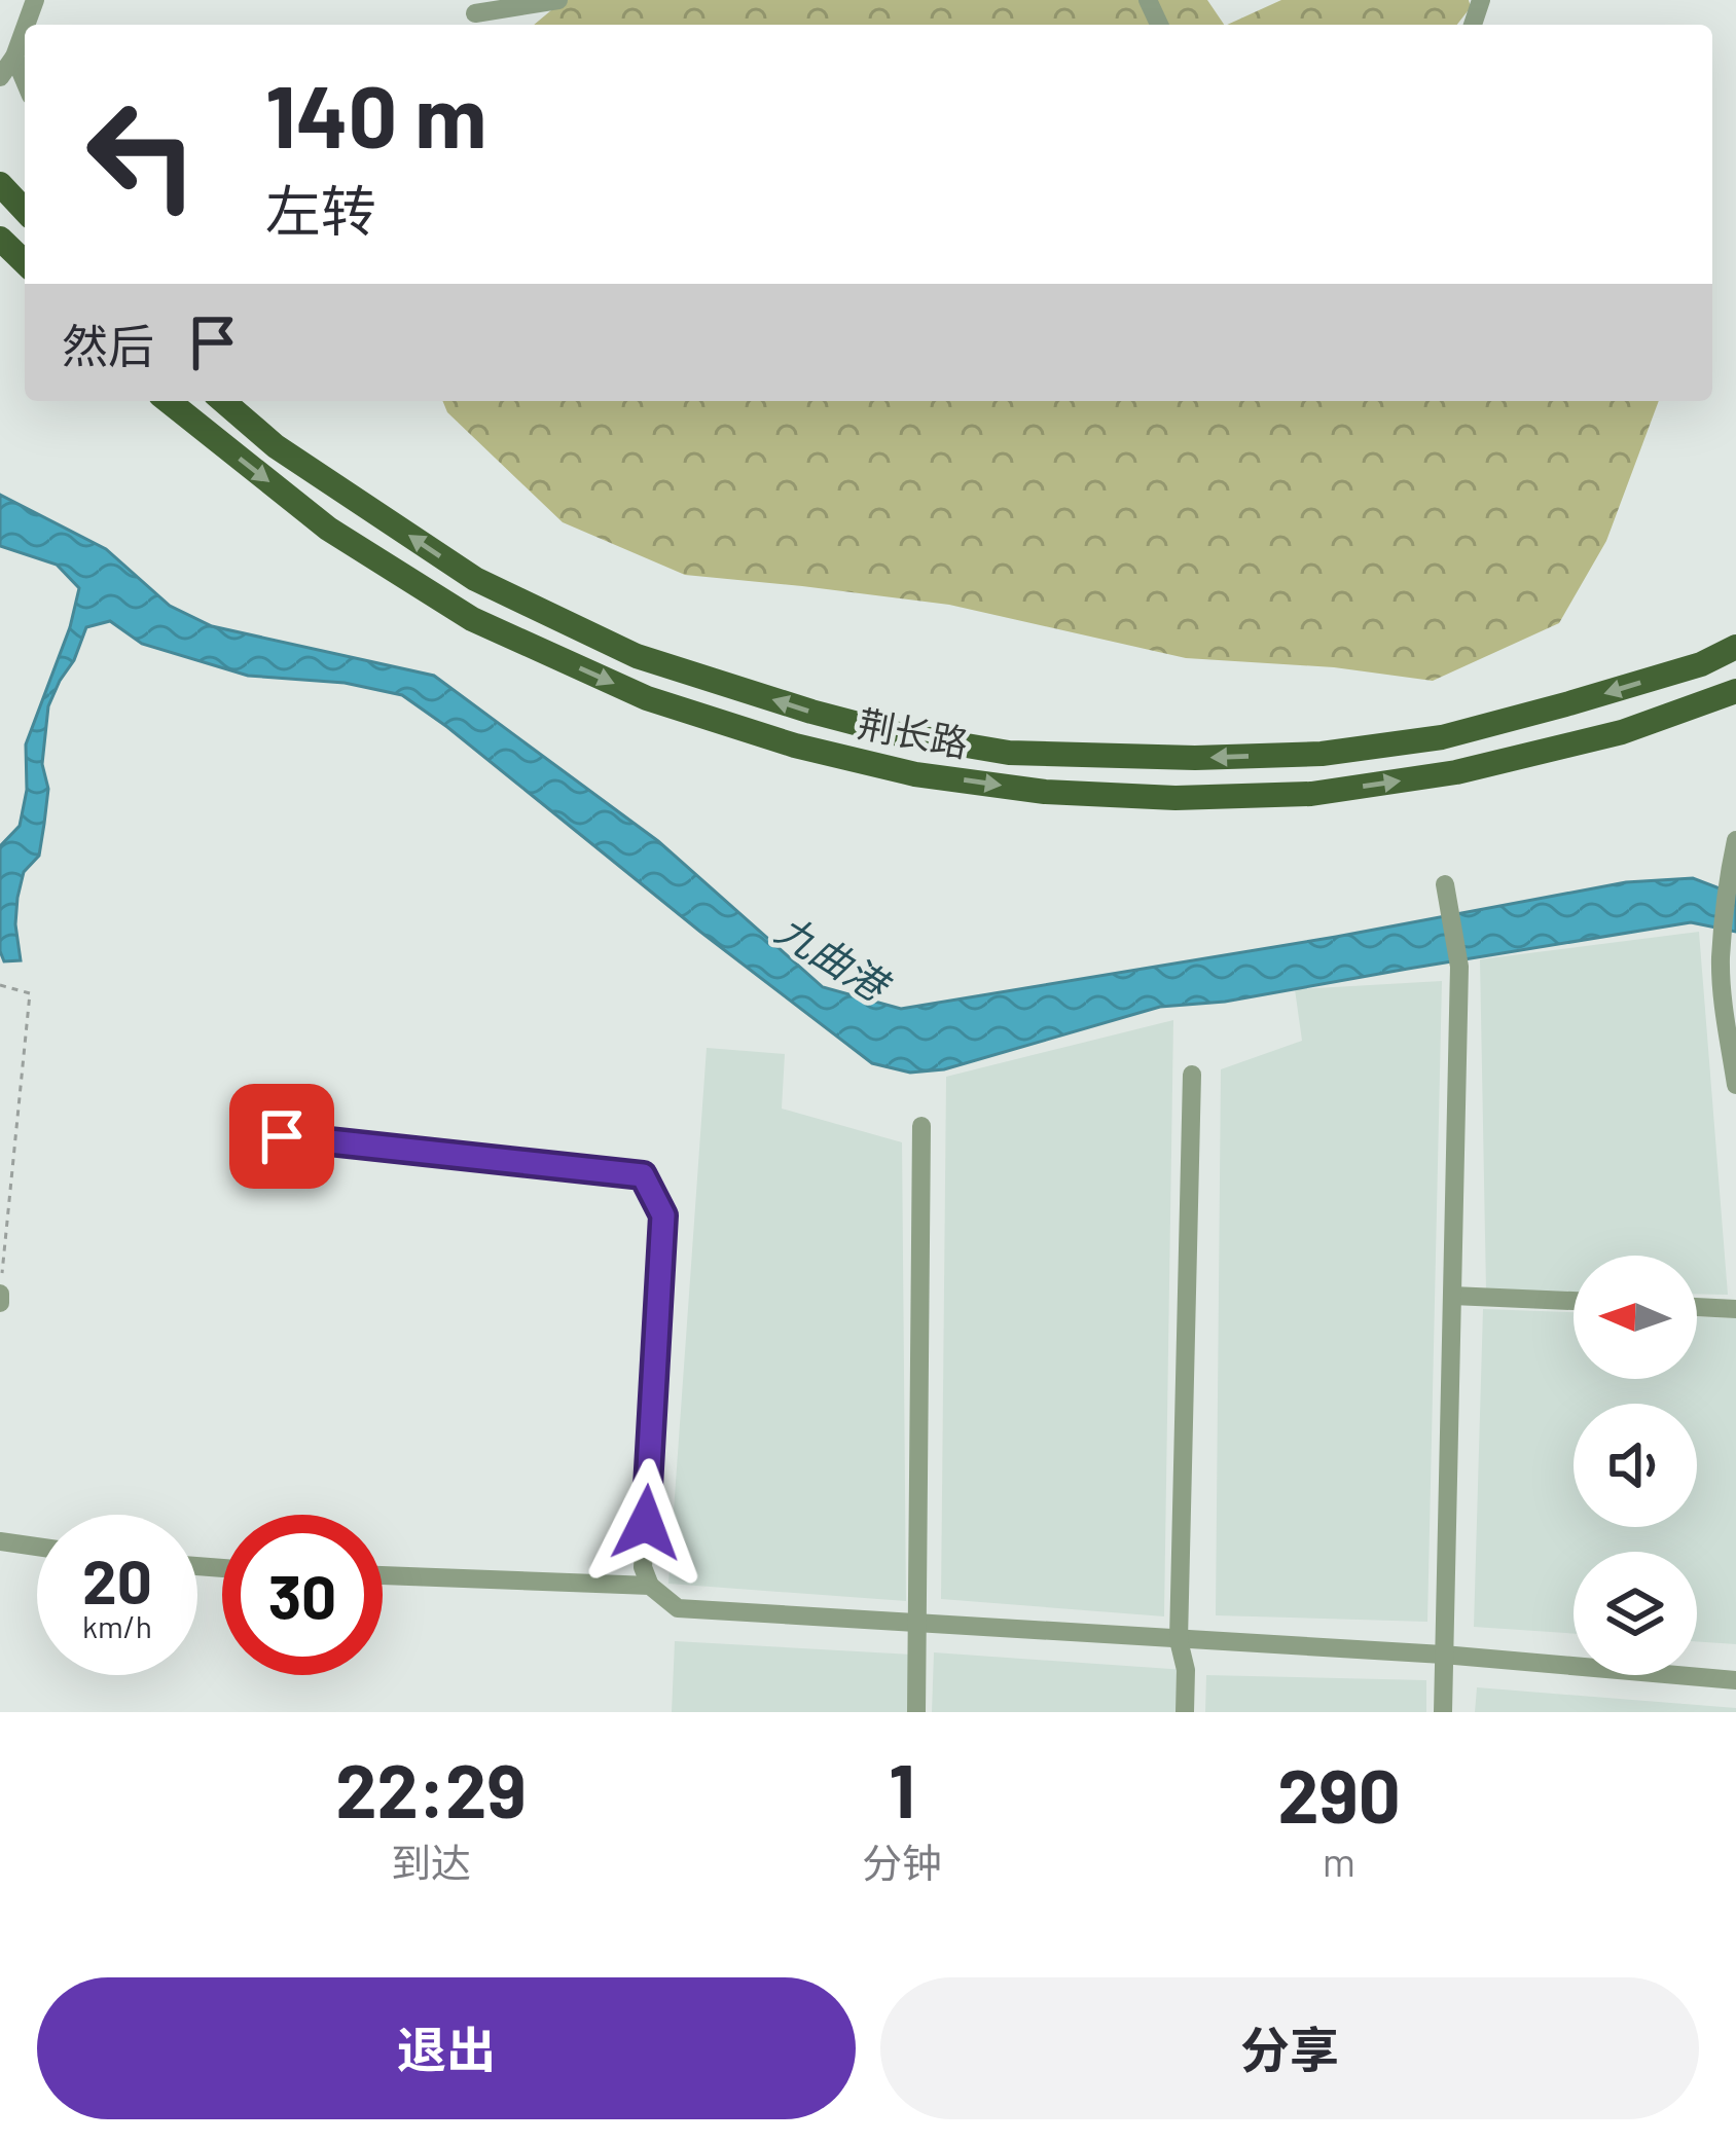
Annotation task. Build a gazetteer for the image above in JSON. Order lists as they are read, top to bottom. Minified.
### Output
{"streets":{"main road":["荆长路"]},"water":["九曲港"],"north":"left","page":{"turn":["140 m","左转"],"then":"然后","speed":"20 km/h","limit":"30","eta":["22:29","到达","1","分钟","290","m"],"buttons":["退出","分享"]}}
